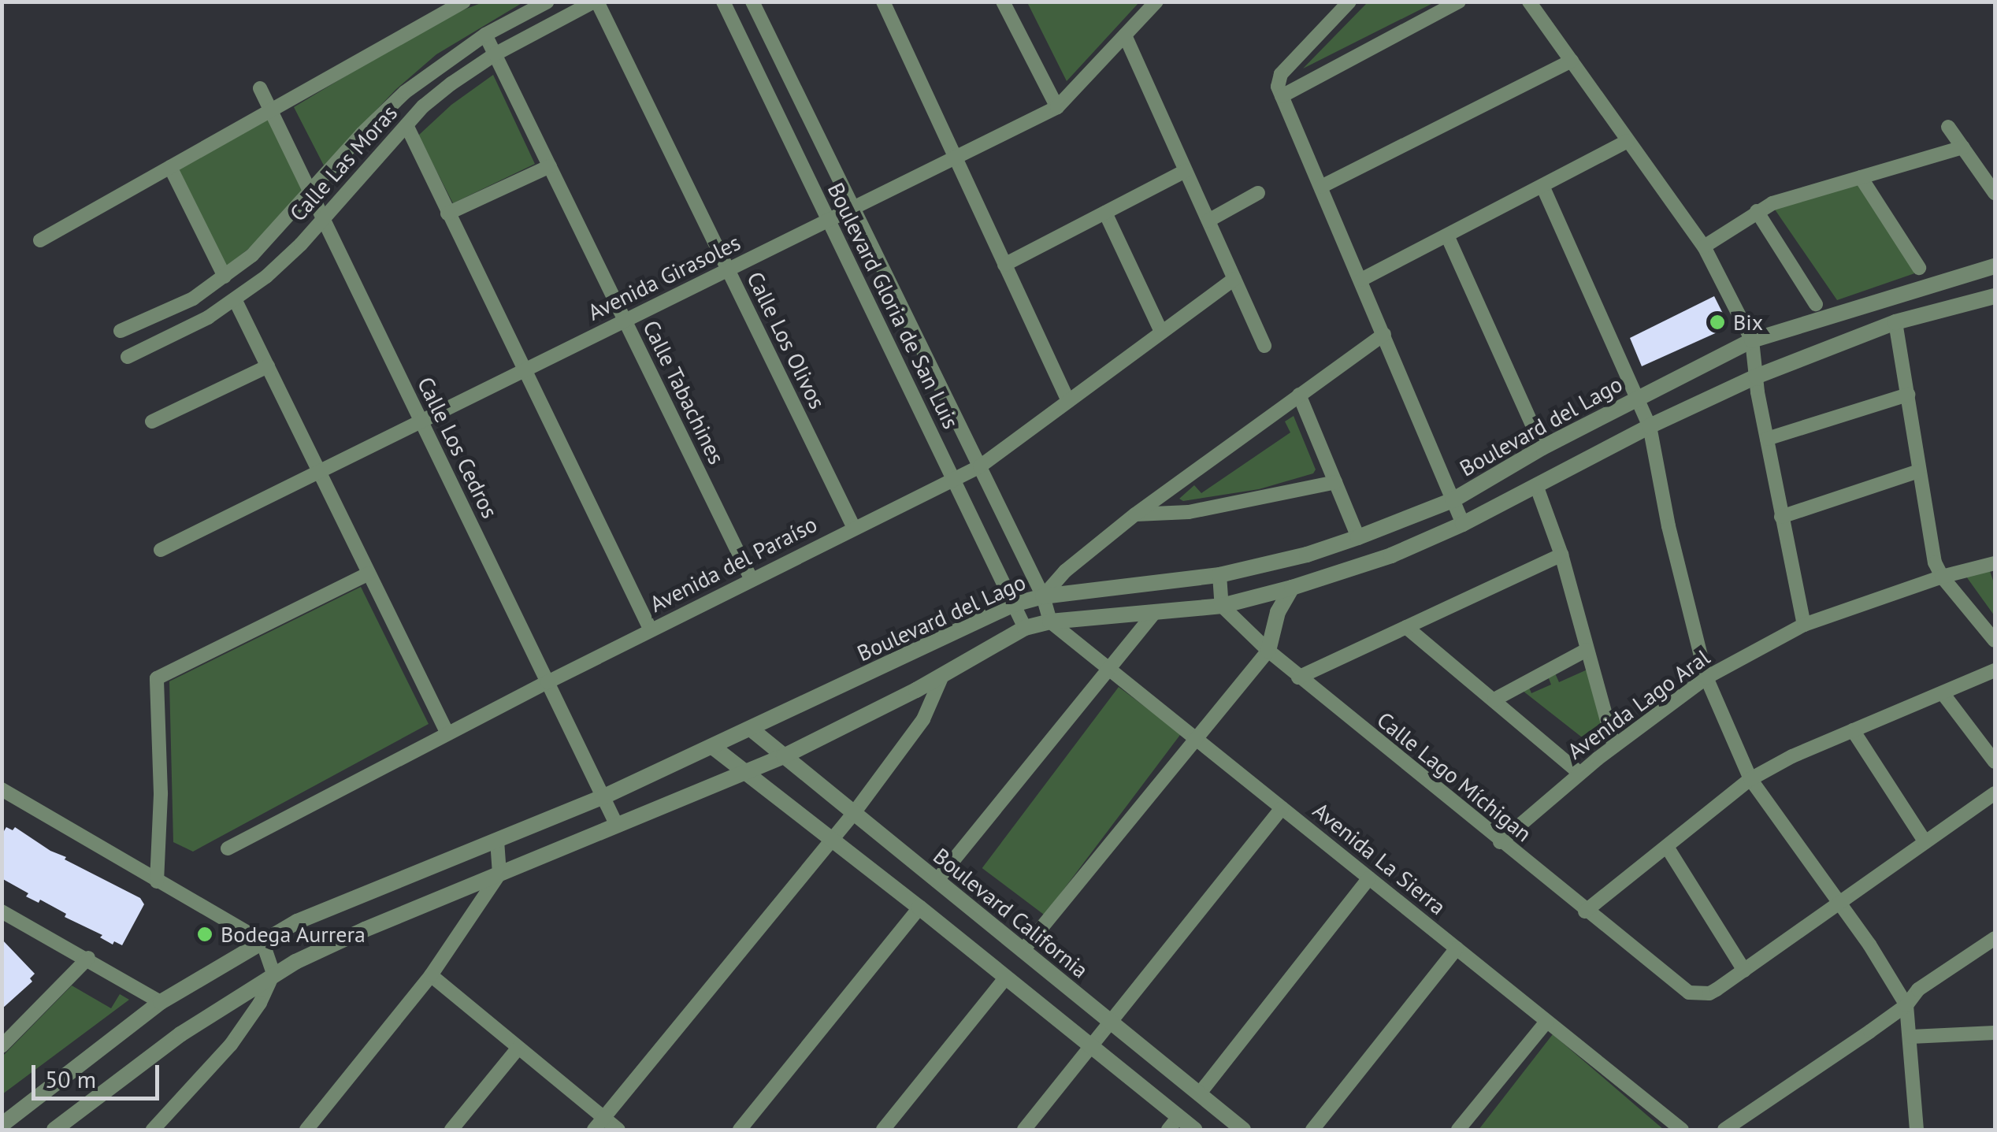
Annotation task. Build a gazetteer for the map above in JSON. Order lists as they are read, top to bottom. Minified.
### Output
{"streets":{"street":["Calle Las Moras","Avenida Girasoles","Boulevard Gloria de San Luis","Calle Los Olivos","Calle Tabachines","Boulevard del Lago","Calle Los Cedros","Avenida del Paraíso","Avenida Lago Aral","Calle Lago Míchigan","Avenida La Sierra","Boulevard California"]},"crossings":[["Calle Las Moras","Calle Los Olivos"],["Calle Las Moras","Calle Tabachines"],["Calle Las Moras","Calle Los Cedros"],["Avenida Girasoles","Boulevard Gloria de San Luis"],["Avenida Girasoles","Calle Los Olivos"],["Avenida Girasoles","Calle Tabachines"],["Avenida Girasoles","Calle Los Cedros"],["Boulevard Gloria de San Luis","Boulevard del Lago"],["Boulevard Gloria de San Luis","Avenida del Paraíso"],["Boulevard Gloria de San Luis","Avenida La Sierra"],["Calle Los Olivos","Avenida del Paraíso"],["Calle Tabachines","Avenida del Paraíso"],["Boulevard del Lago","Calle Los Cedros"],["Boulevard del Lago","Calle Lago Míchigan"],["Boulevard del Lago","Avenida La Sierra"],["Boulevard del Lago","Boulevard California"],["Calle Los Cedros","Avenida del Paraíso"],["Avenida Lago Aral","Calle Lago Míchigan"]],"places":["Bix","Bodega Aurrera"],"scale_bar":"50 m"}
